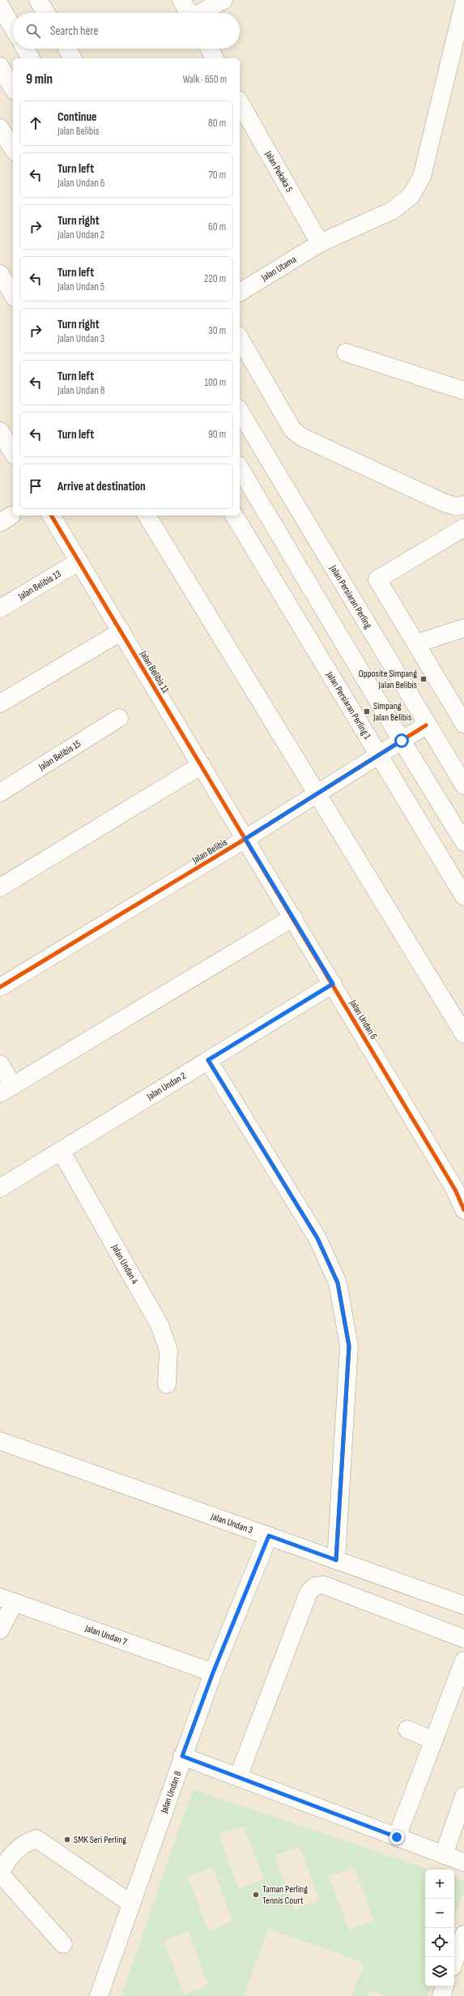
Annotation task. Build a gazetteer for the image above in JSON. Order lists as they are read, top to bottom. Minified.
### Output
{"streets":{"street":["Jalan Pekaka 5","Jalan Utama","Jalan Belibis 13","Jalan Persiaran Perling","Jalan Belibis 11","Jalan Persiaran Perling 1","Jalan Belibis 15","Jalan Belibis","Jalan Undan 6","Jalan Undan 2","Jalan Undan 4","Jalan Undan 3","Jalan Undan 7","Jalan Undan 8"]},"crossings":[["Jalan Pekaka 5","Jalan Utama"],["Jalan Belibis 13","Jalan Belibis 11"],["Jalan Persiaran Perling","Jalan Belibis"],["Jalan Belibis 11","Jalan Belibis"],["Jalan Belibis 11","Jalan Undan 6"],["Jalan Persiaran Perling 1","Jalan Belibis"],["Jalan Belibis","Jalan Undan 6"],["Jalan Undan 6","Jalan Undan 2"],["Jalan Undan 2","Jalan Undan 4"],["Jalan Undan 3","Jalan Undan 8"],["Jalan Undan 7","Jalan Undan 8"]],"places":{"transit":["Opposite Simpang Jalan Belibis","Simpang Jalan Belibis"],"other":["SMK Seri Perling","Taman Perling Tennis Court"]},"page":{"search":"Search here","heading":["9 min","Walk · 650 m"],"list":[["Continue","Jalan Belibis","80 m"],["Turn left","Jalan Undan 6","70 m"],["Turn right","Jalan Undan 2","60 m"],["Turn left","Jalan Undan 5","220 m"],["Turn right","Jalan Undan 3","30 m"],["Turn left","Jalan Undan 8","100 m"],["Turn left","90 m"],"Arrive at destination"],"map_buttons":["+","−"]}}
